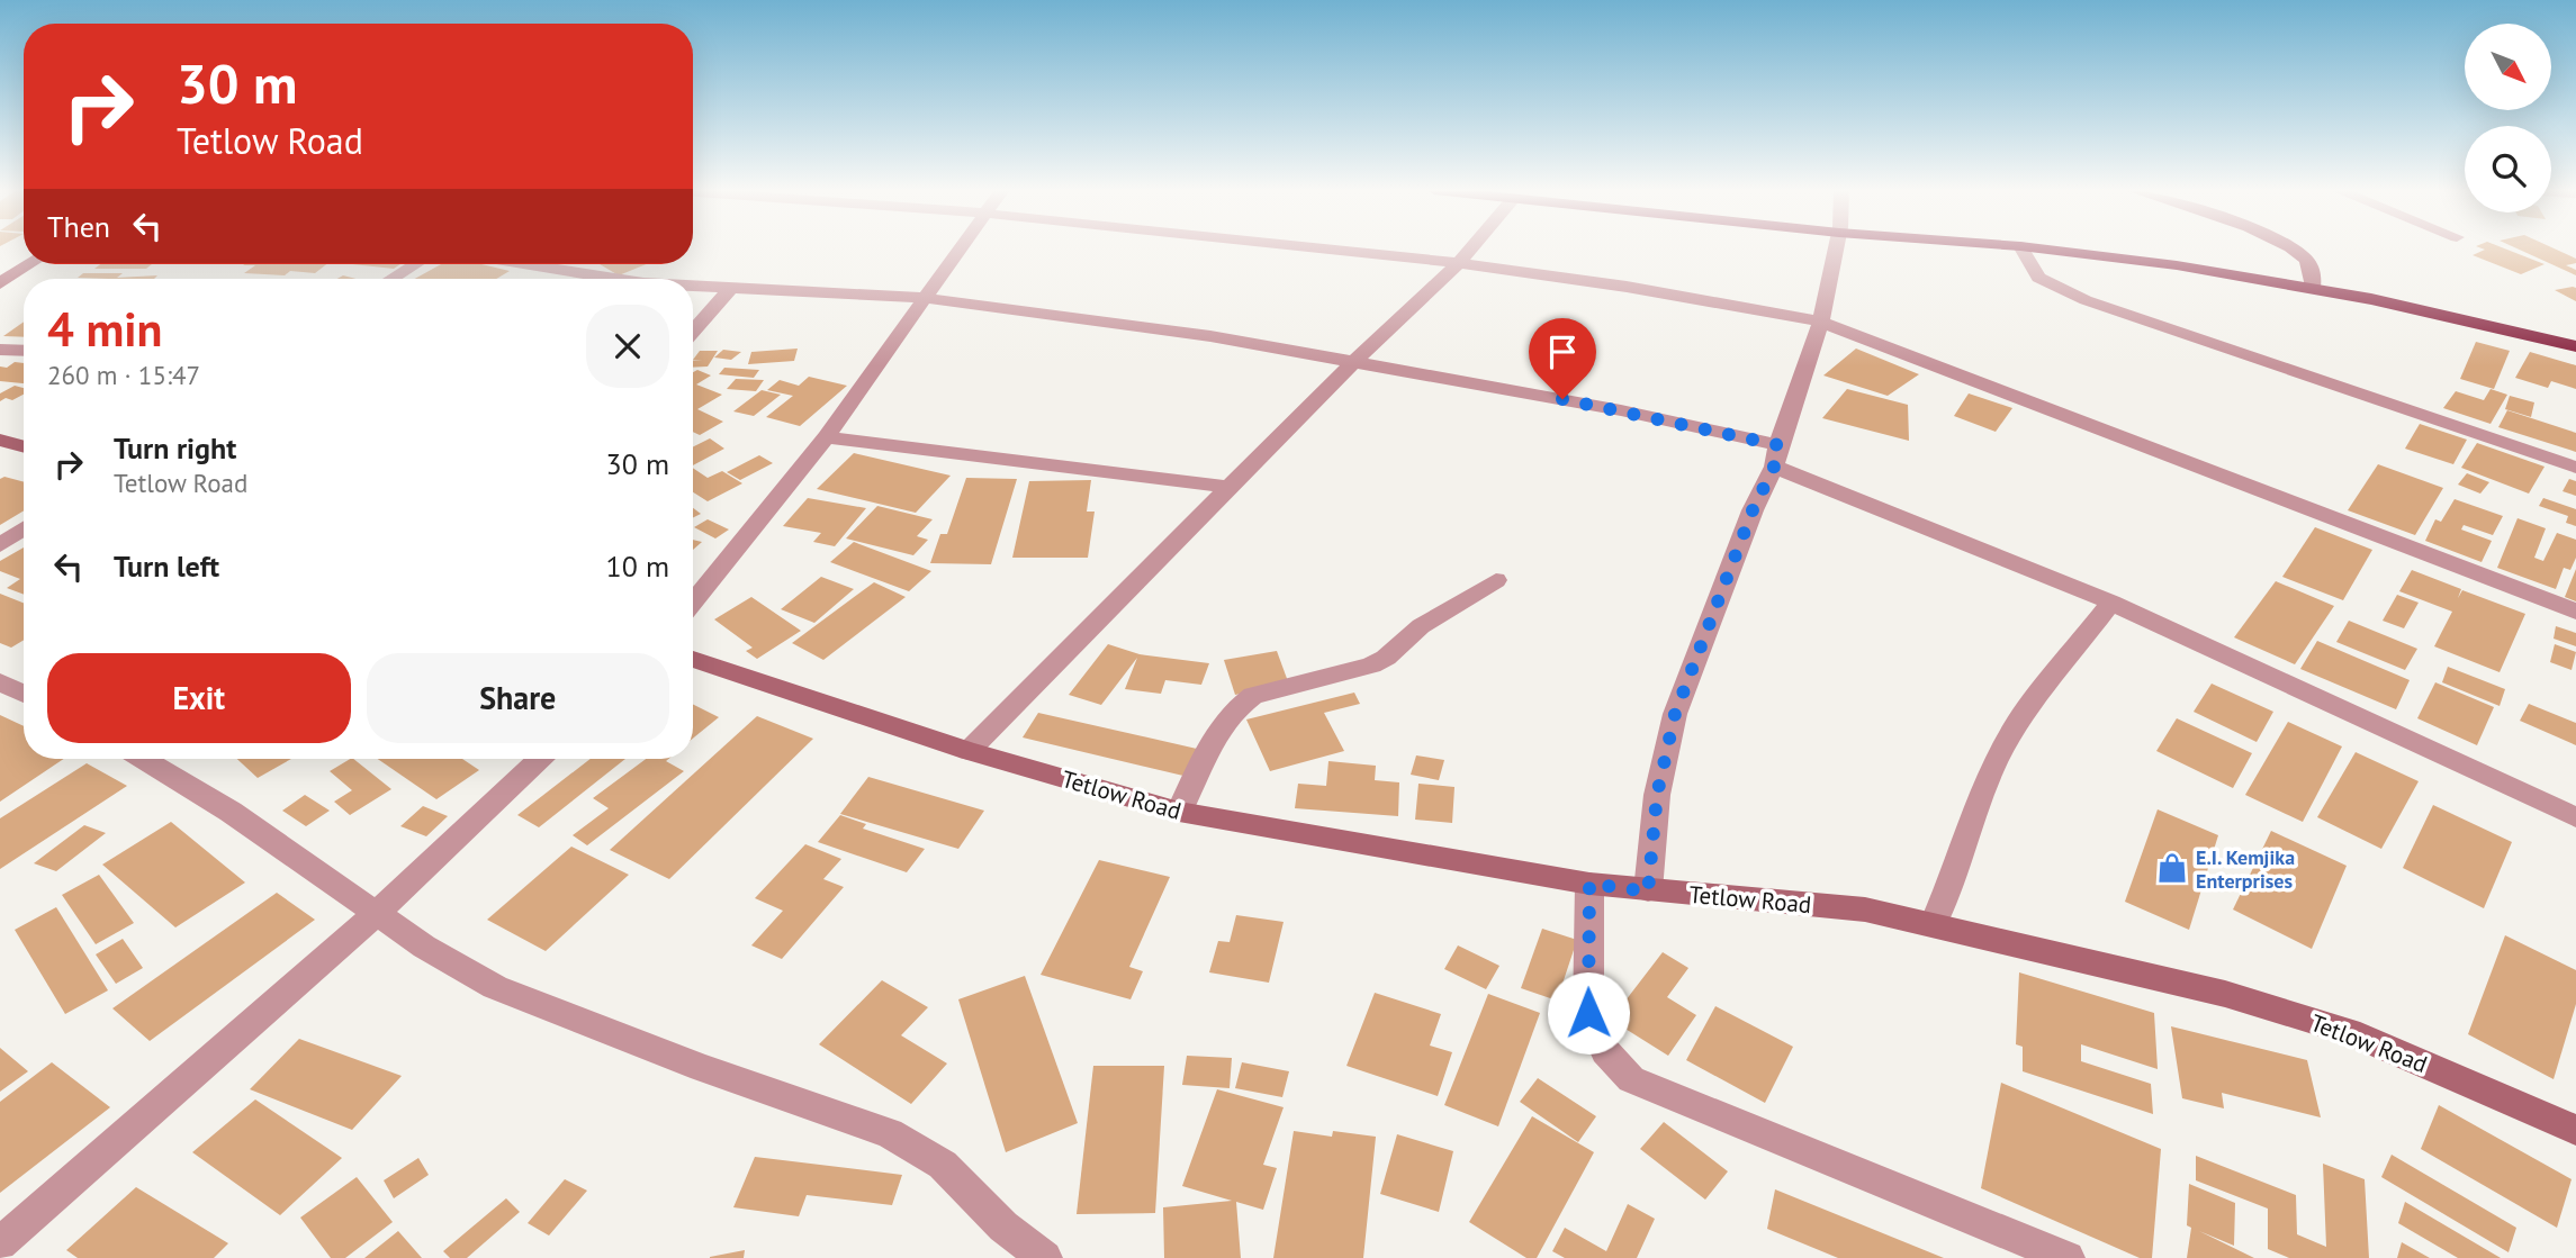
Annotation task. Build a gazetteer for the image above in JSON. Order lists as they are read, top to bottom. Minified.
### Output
{"streets":{"street":["Tetlow Road"]},"places":{"shop":["E.I. Kemjika Enterprises"]},"north":"bottom right","page":{"turn":["30 m","Tetlow Road"],"then":"Then","heading":["4 min","260 m · 15:47"],"list":[{"name":"Turn right","note":"Tetlow Road","value":"30 m"},{"name":"Turn left","value":"10 m"}],"buttons":["Exit","Share"]}}
